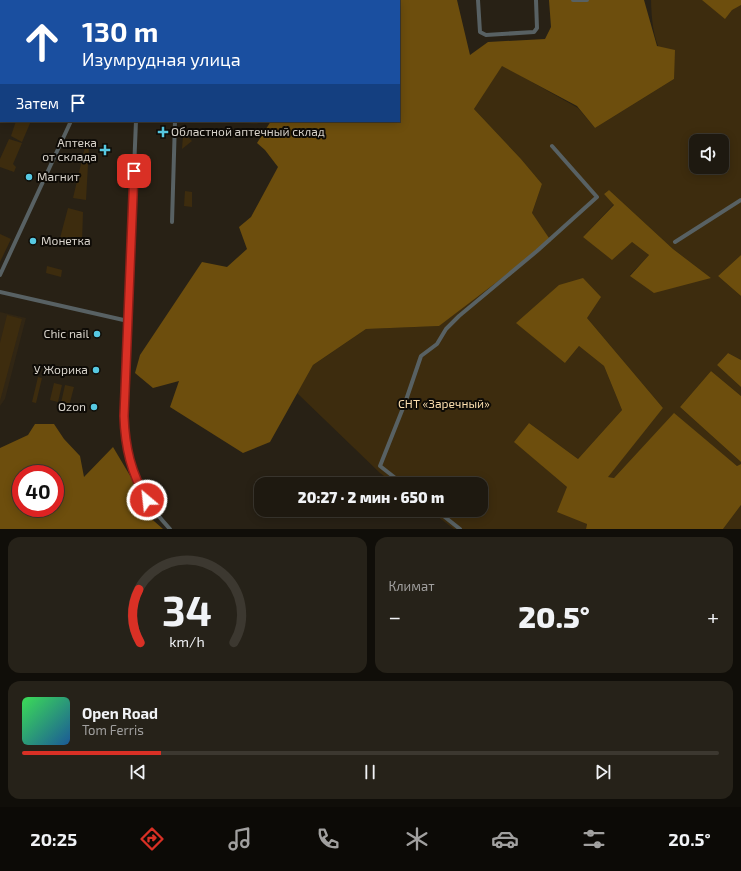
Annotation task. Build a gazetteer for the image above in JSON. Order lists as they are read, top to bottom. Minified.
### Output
{"parks":["СНТ «Заречный»"],"places":{"health":["Областной аптечный склад","Аптека от склада"],"other":["Магнит","Монетка","Chic nail","У Жорика","Ozon"]},"page":{"turn":["130 m","Изумрудная улица"],"then":"Затем","limit":"40","trip":"20:27 · 2 мин · 650 m","tile":"Климат","heat":["−","20.5°","+"],"song":["Open Road","Tom Ferris"],"tabs":["20:25","20.5°"],"gauge":["34","km/h"]}}
